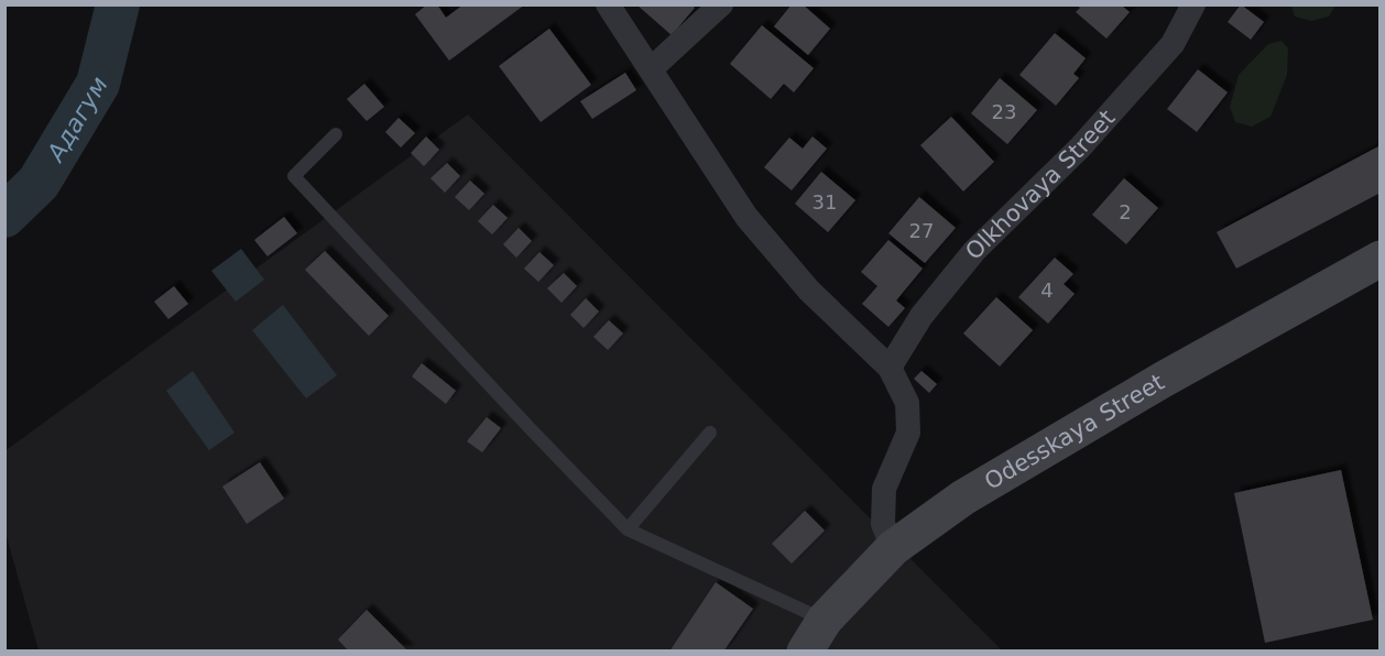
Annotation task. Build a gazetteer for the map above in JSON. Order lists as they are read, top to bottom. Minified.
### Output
{"streets":{"main road":["Odesskaya Street"],"street":["Olkhovaya Street"]},"water":["Адагум"],"house_numbers":["23","31","2","27","4"]}
